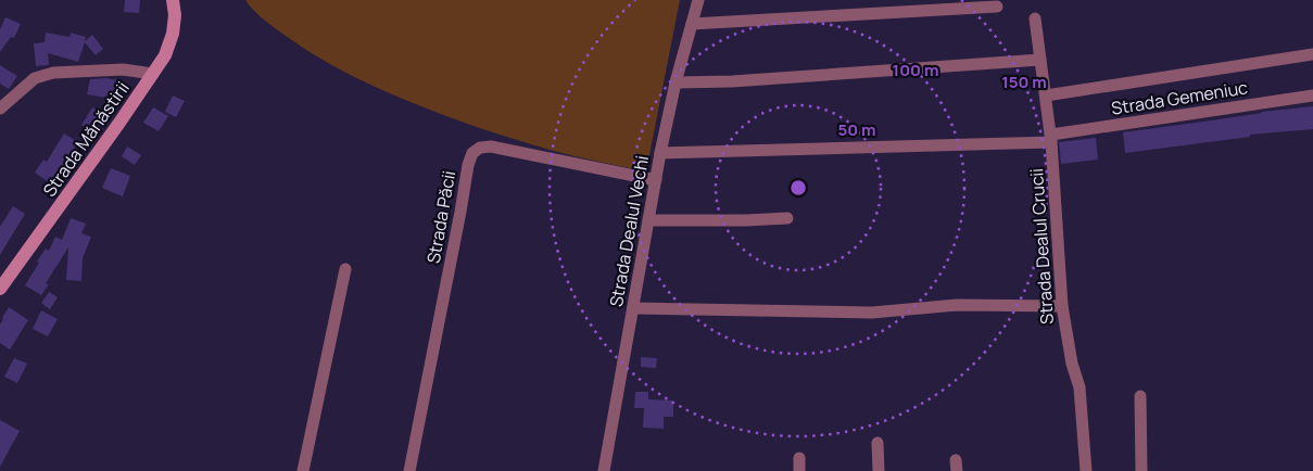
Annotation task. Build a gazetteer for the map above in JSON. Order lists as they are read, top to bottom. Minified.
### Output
{"streets":{"street":["Strada Gemeniuc","Strada Mănăstirii","Strada Păcii","Strada Dealul Vechi","Strada Dealul Crucii"]},"crossings":[["Strada Gemeniuc","Strada Dealul Vechi"],["Strada Gemeniuc","Strada Dealul Crucii"],["Strada Păcii","Strada Dealul Vechi"]],"rings":["100 m","150 m","50 m"]}
